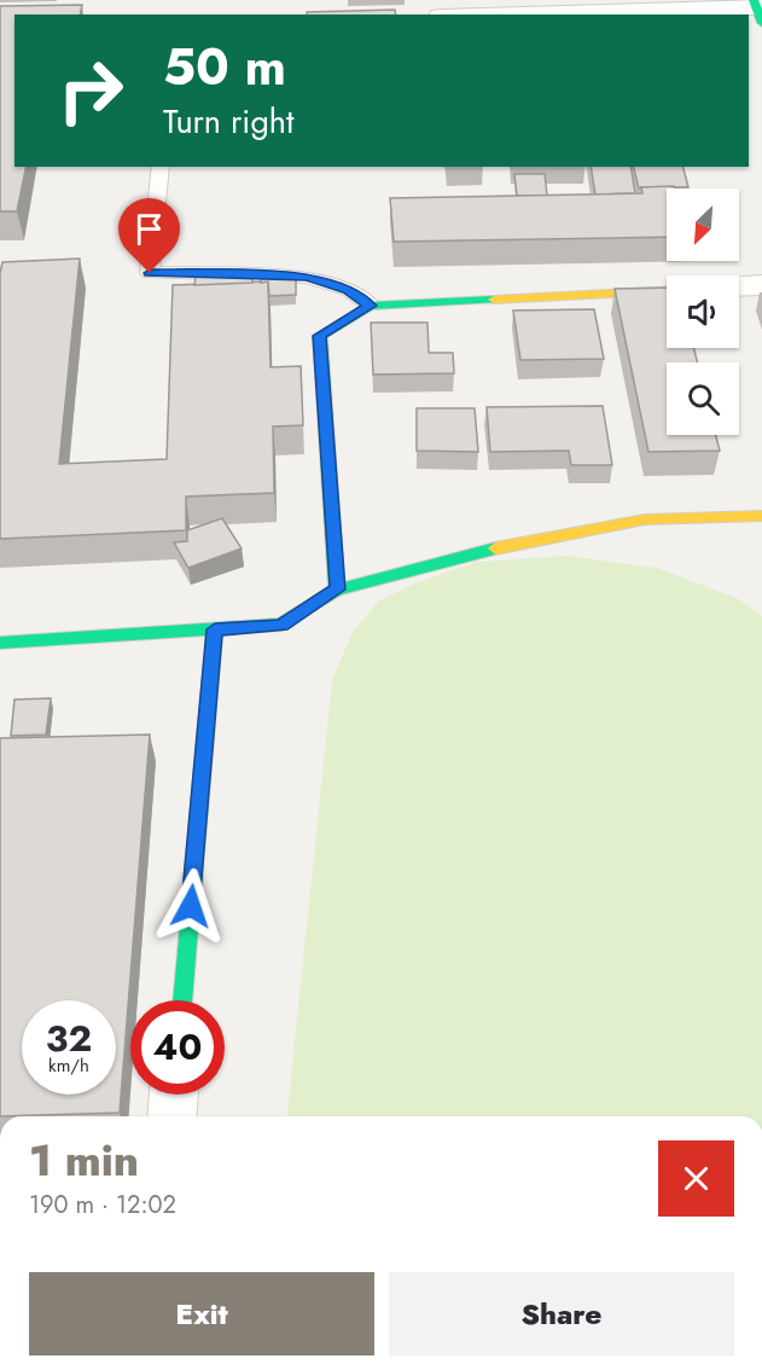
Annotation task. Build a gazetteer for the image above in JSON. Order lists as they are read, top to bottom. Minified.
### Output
{"north":"bottom left","page":{"turn":["50 m","Turn right"],"speed":"32 km/h","limit":"40","heading":["1 min","190 m · 12:02"],"buttons":["Exit","Share"]}}
